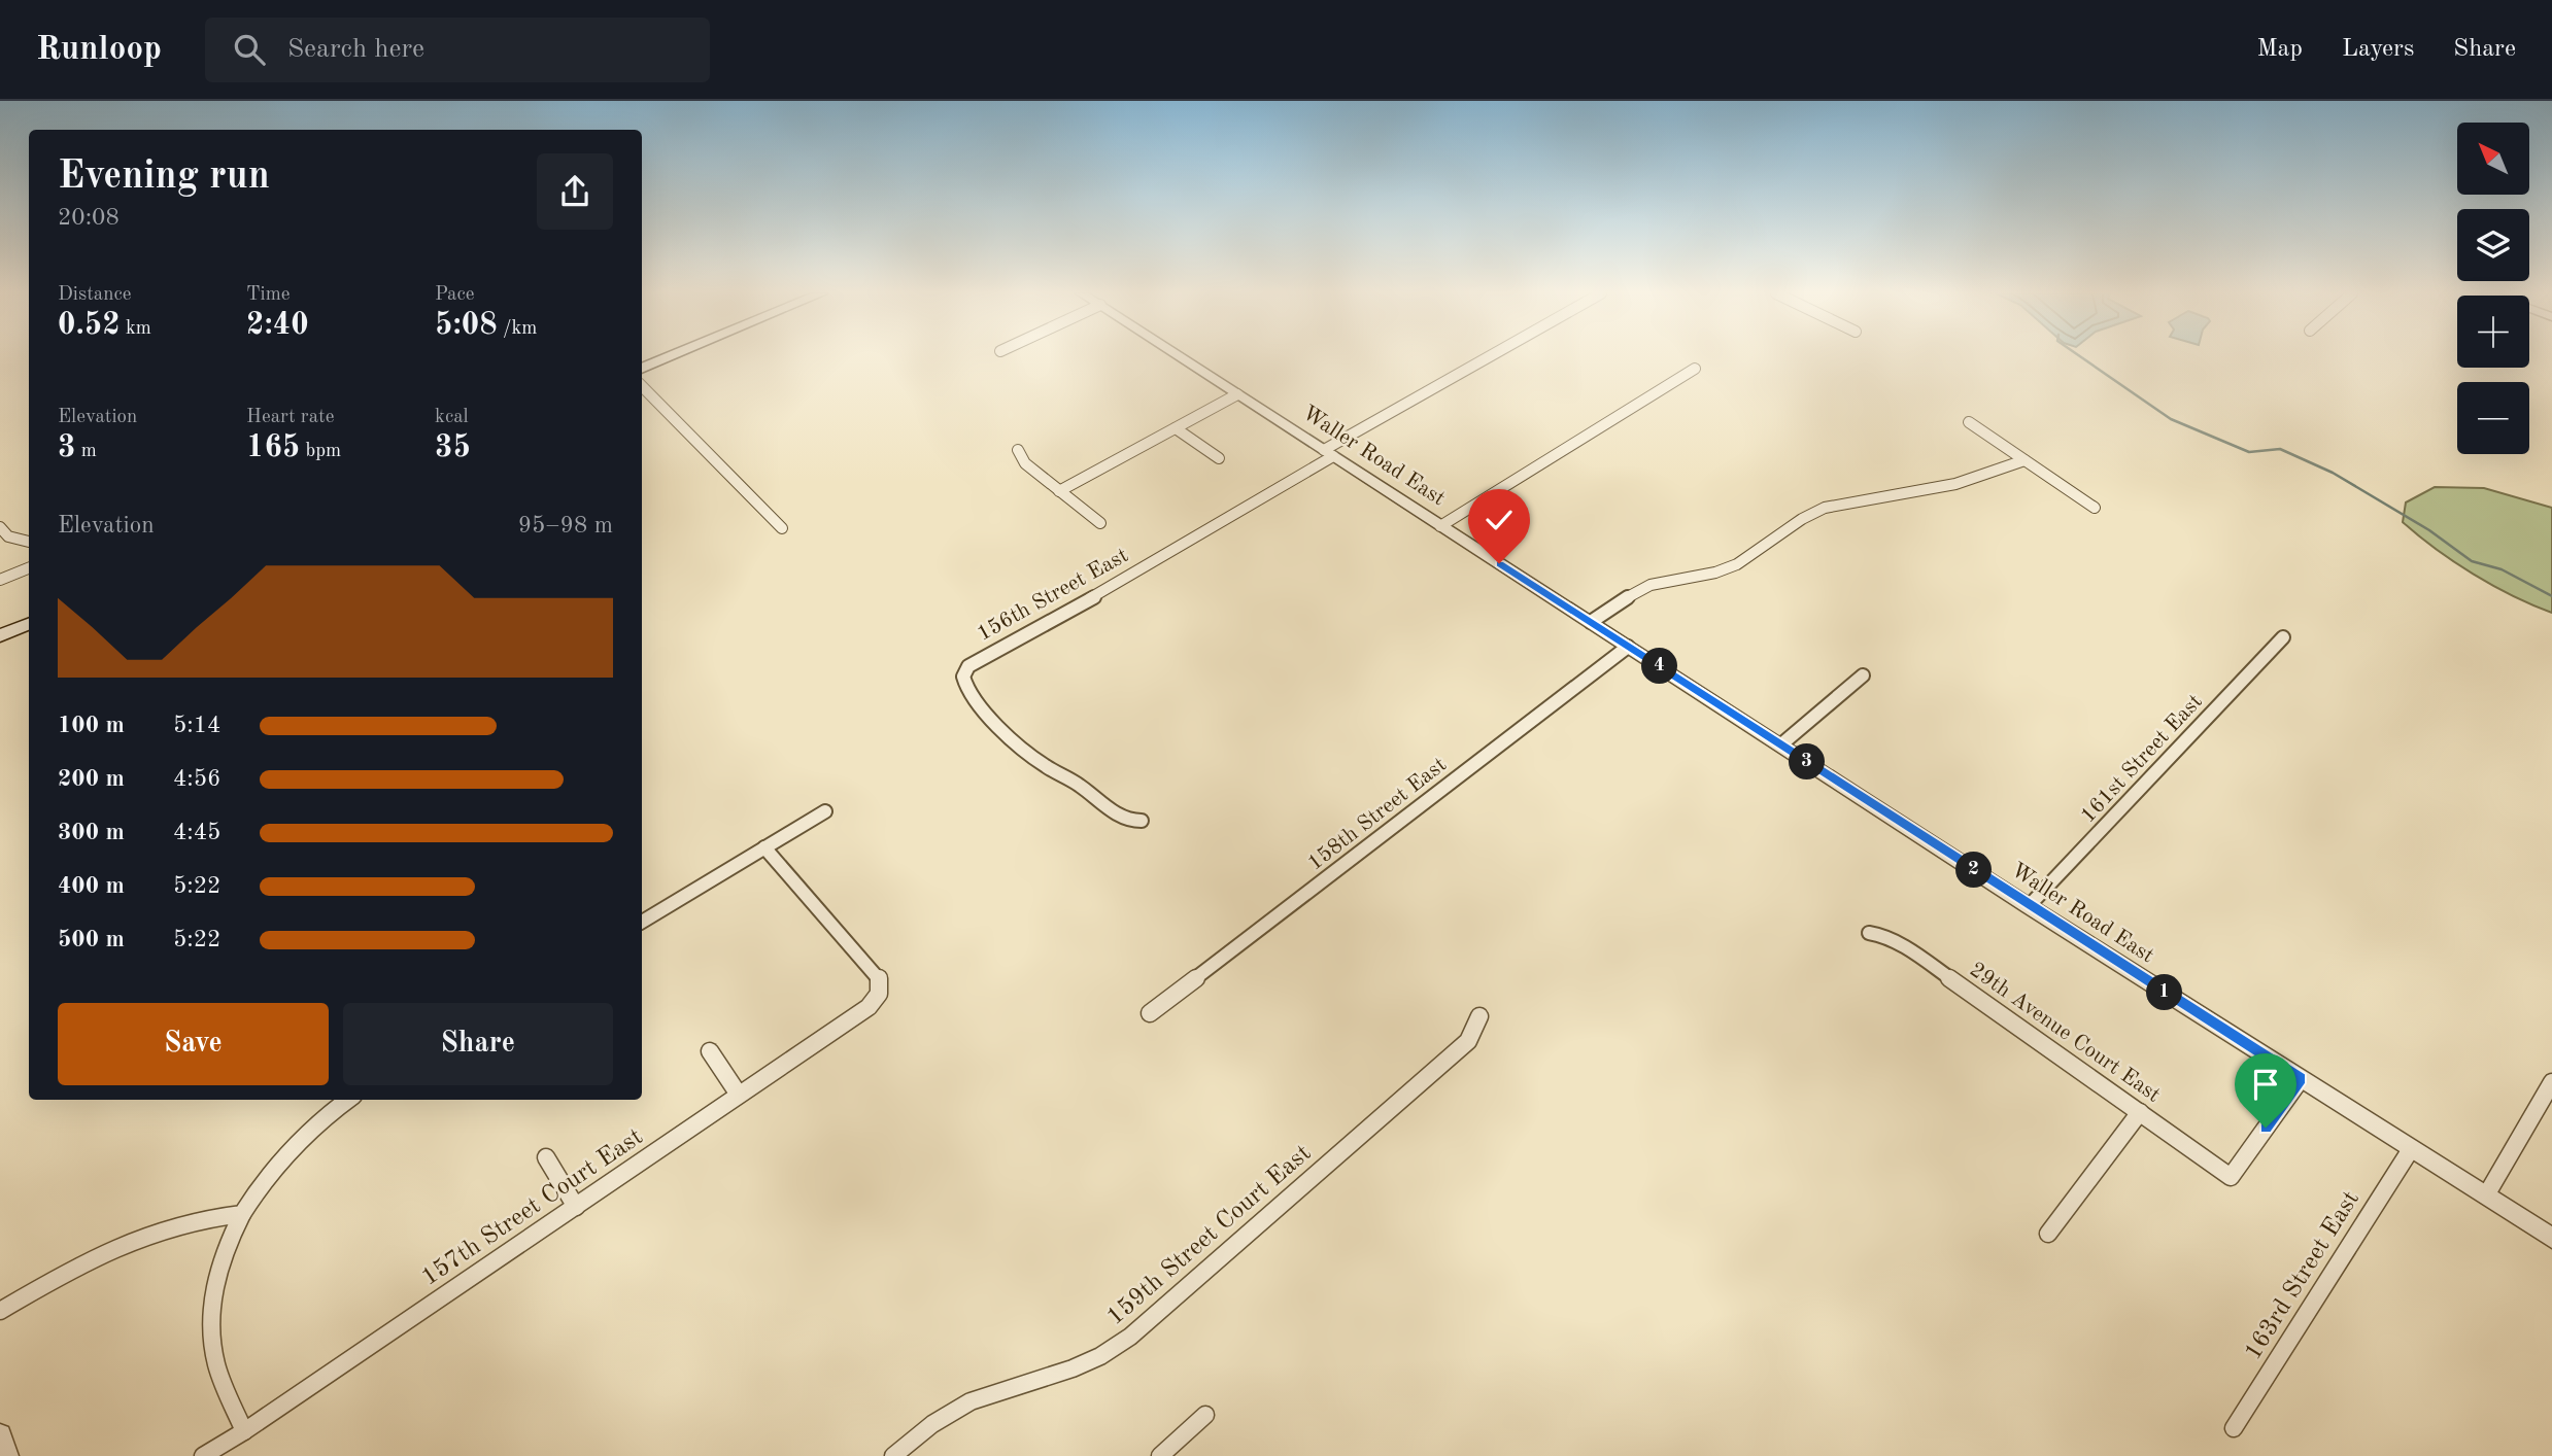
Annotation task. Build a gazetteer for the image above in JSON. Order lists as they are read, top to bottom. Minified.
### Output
{"streets":{"street":["Waller Road East","156th Street East","161st Street East","158th Street East","29th Avenue Court East","157th Street Court East","159th Street Court East","163rd Street East"]},"crossings":[["Waller Road East","156th Street East"],["Waller Road East","161st Street East"],["Waller Road East","158th Street East"],["Waller Road East","29th Avenue Court East"],["Waller Road East","163rd Street East"]],"north":"top left","page":{"header":"Runloop","search":"Search here","nav":["Map","Layers","Share"],"map_buttons":["+","−"],"heading":["Evening run","20:08"],"stats":[["Distance","0.52 km"],["Time","2:40"],["Pace","5:08 /km"],["Elevation","3 m"],["Heart rate","165 bpm"],["kcal","35"]],"chart":["Elevation","95–98 m"],"pins":["4","3","2","1"],"list":[{"name":"100 m","note":"5:14"},{"name":"200 m","note":"4:56"},{"name":"300 m","note":"4:45"},{"name":"400 m","note":"5:22"},{"name":"500 m","note":"5:22"}],"buttons":["Save","Share"]}}
